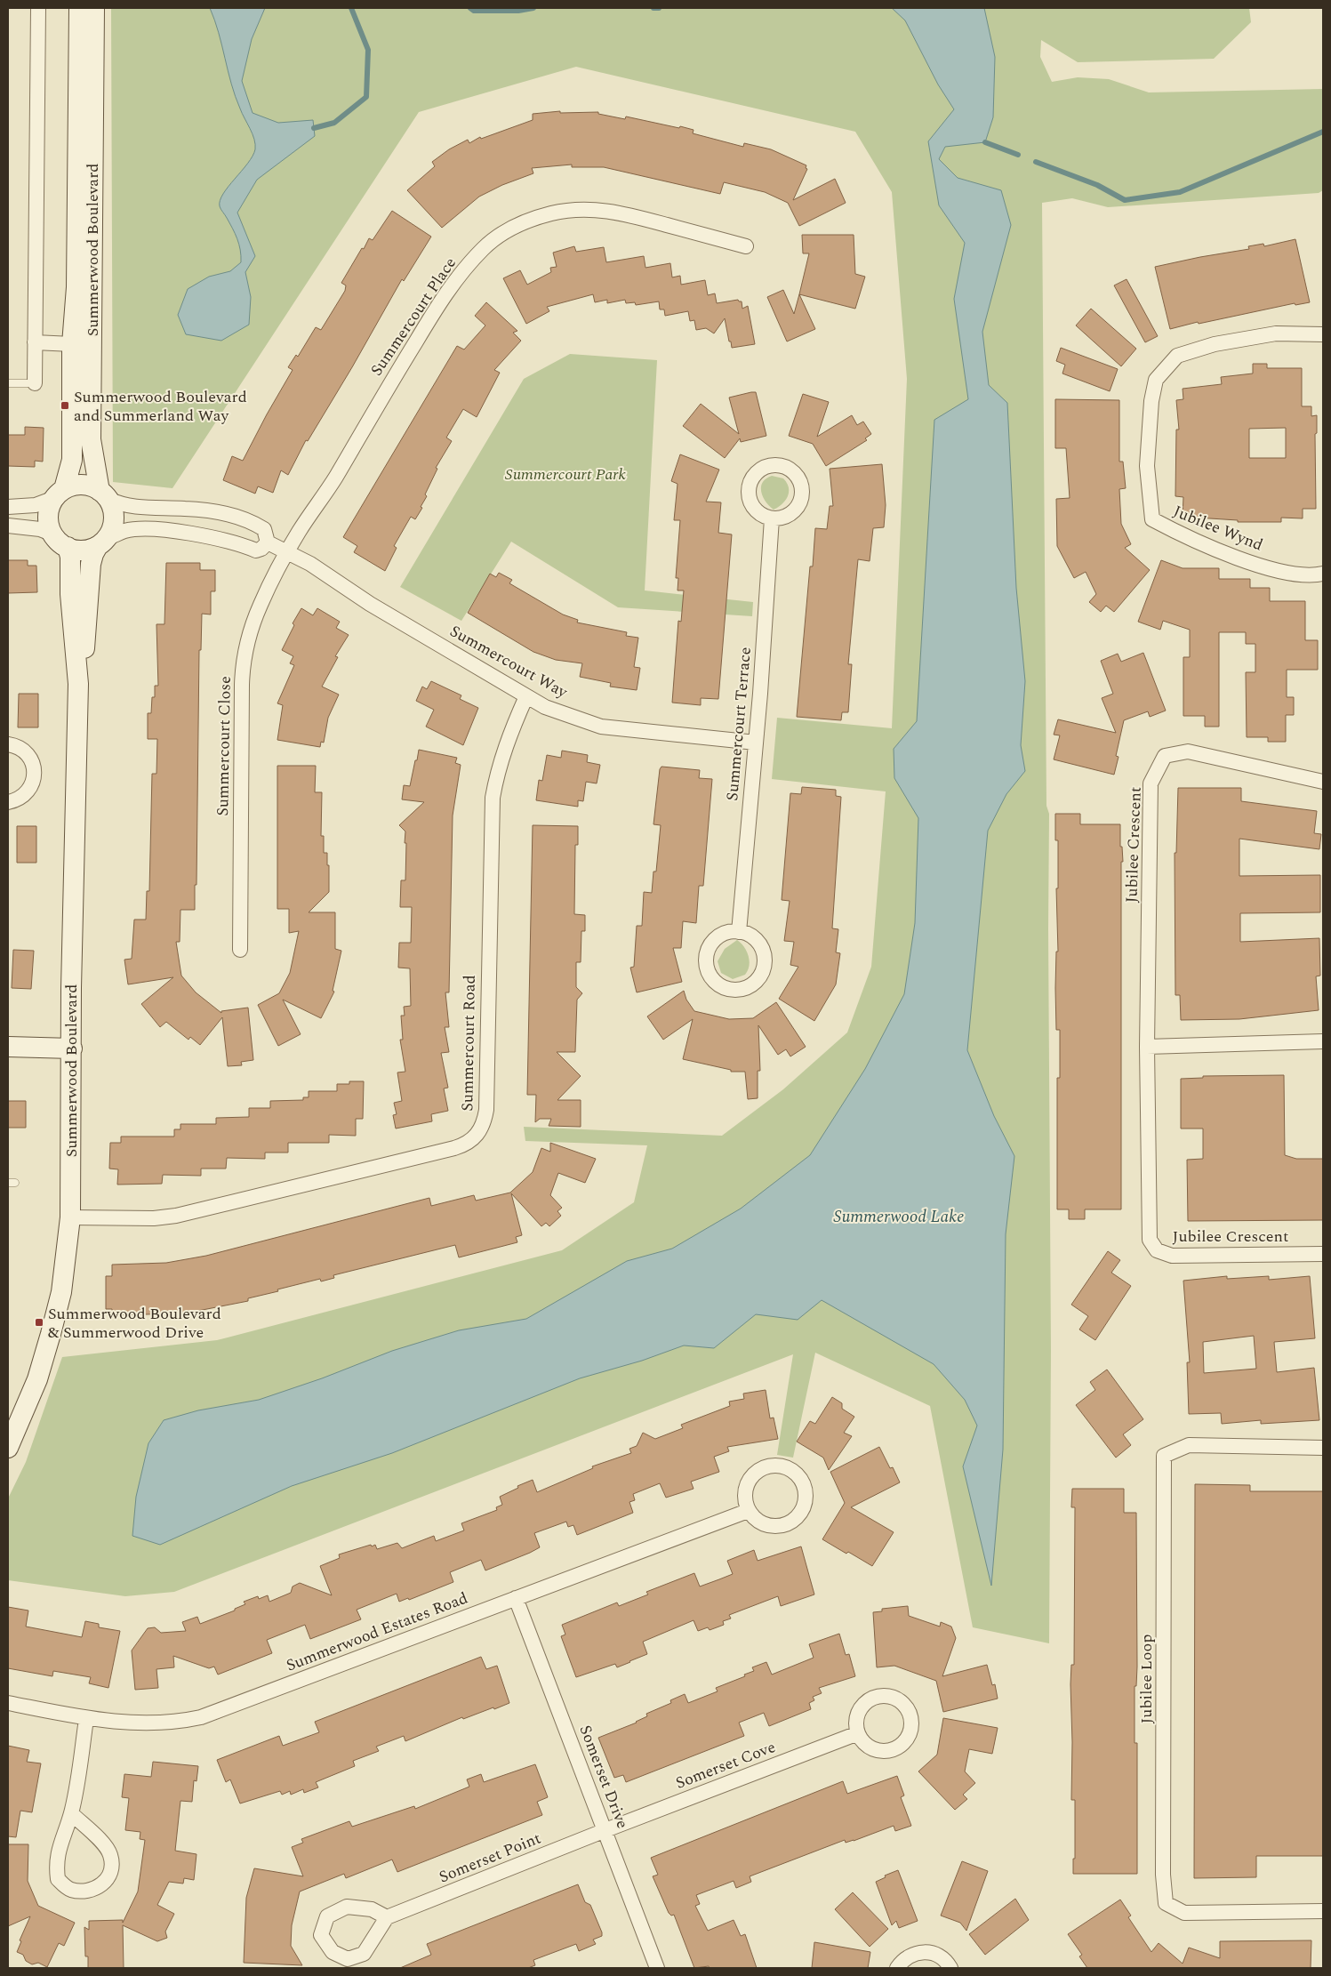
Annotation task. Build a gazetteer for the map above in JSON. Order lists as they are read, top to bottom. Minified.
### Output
{"streets":{"street":["Summerwood Boulevard","Summercourt Place","Jubilee Wynd","Summercourt Way","Summercourt Terrace","Summercourt Close","Jubilee Crescent","Summercourt Road","Summerwood Estates Road","Jubilee Loop","Somerset Cove","Somerset Drive","Somerset Point"]},"crossings":[["Summerwood Boulevard","Summercourt Road"],["Summercourt Place","Summercourt Way"],["Summercourt Place","Summercourt Close"],["Summercourt Way","Summercourt Terrace"],["Summercourt Way","Summercourt Close"],["Summercourt Way","Summercourt Road"],["Summerwood Estates Road","Somerset Drive"],["Somerset Cove","Somerset Drive"],["Somerset Cove","Somerset Point"],["Somerset Drive","Somerset Point"]],"water":["Summerwood Lake"],"parks":["Summercourt Park"],"places":{"transit":["Summerwood Boulevard and Summerland Way","Summerwood Boulevard & Summerwood Drive"]}}
